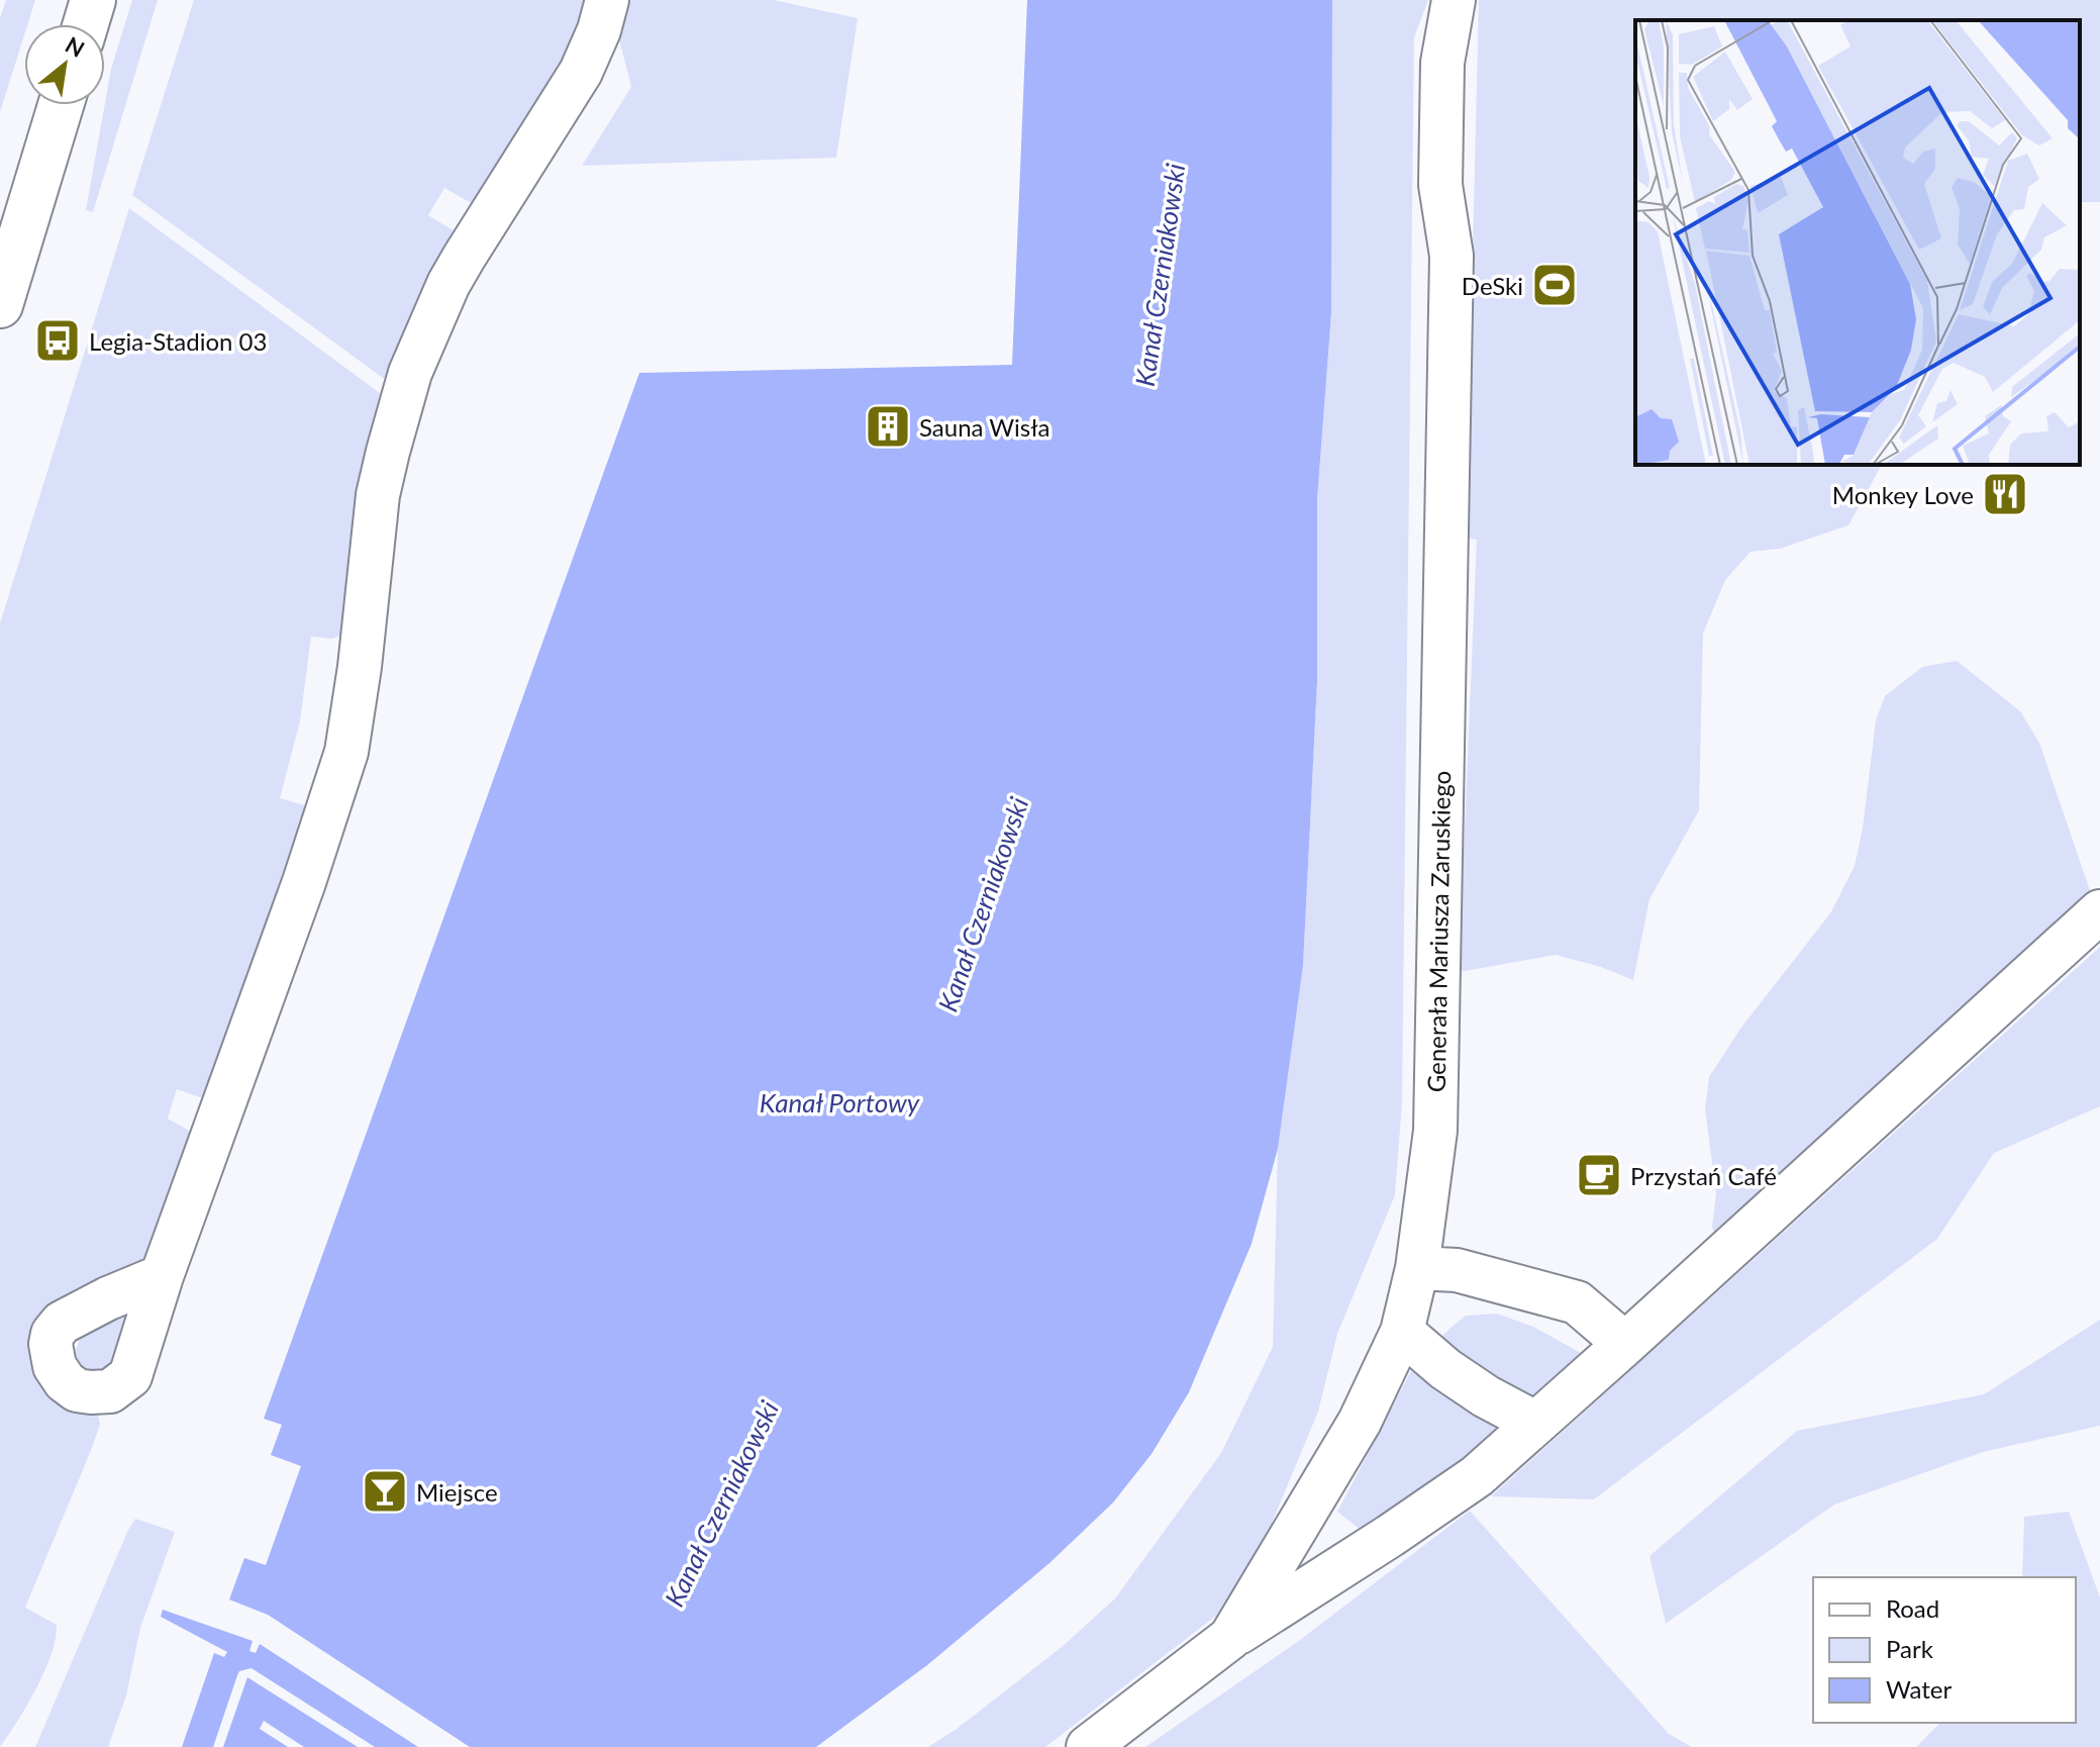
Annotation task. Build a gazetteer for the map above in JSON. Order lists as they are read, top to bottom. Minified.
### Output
{"streets":{"lane":["Generała Mariusza Zaruskiego"]},"water":["Kanał Czerniakowski","Kanał Portowy"],"places":{"sports":["DeSki"],"bus stop":["Legia-Stadion 03"],"building":["Sauna Wisła"],"restaurant":["Monkey Love"],"cafe":["Przystań Café"],"bar":["Miejsce"]},"legend":["Road","Park","Water"],"north":"top right"}
